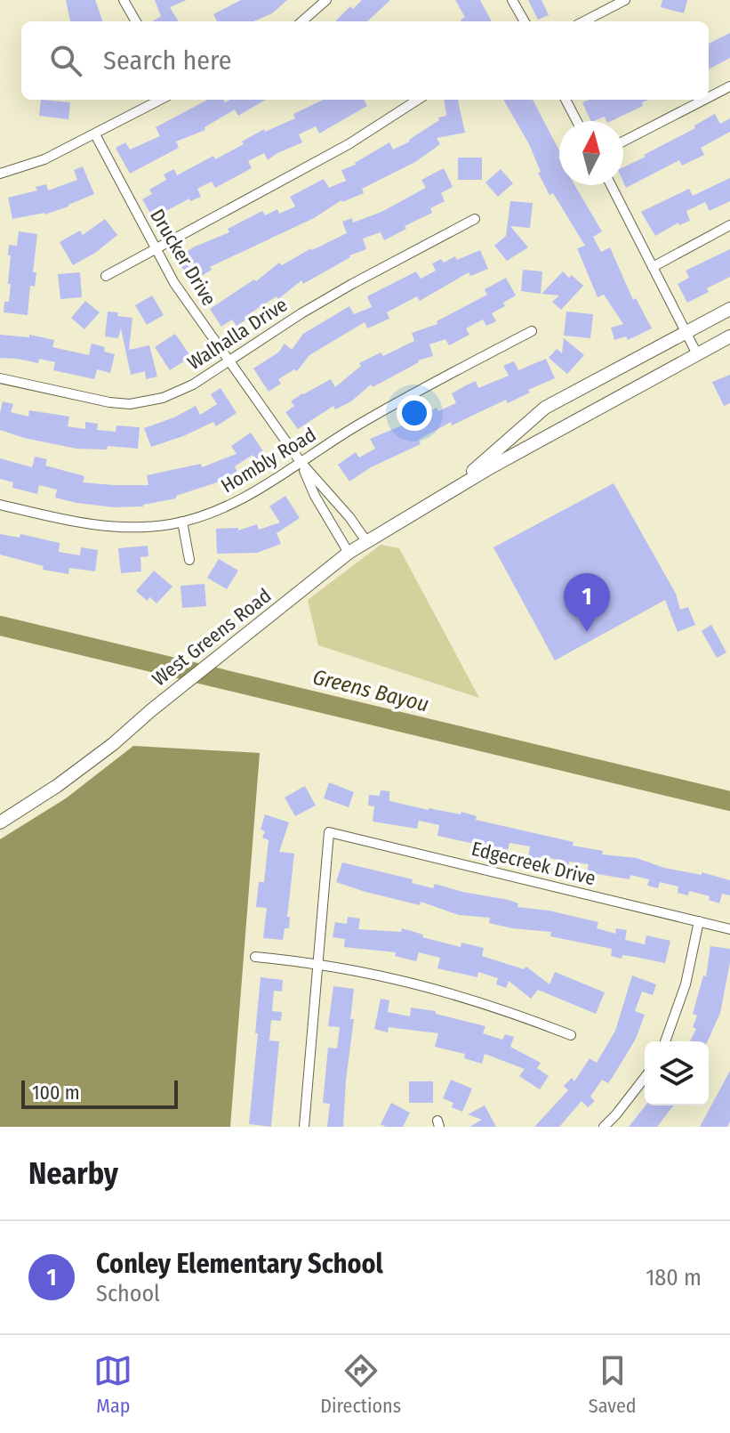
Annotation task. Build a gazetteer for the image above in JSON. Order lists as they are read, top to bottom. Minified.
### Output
{"streets":{"main road":["West Greens Road"],"street":["Drucker Drive","Walhalla Drive","Hombly Road","Edgecreek Drive"]},"crossings":[["Drucker Drive","Walhalla Drive"],["Drucker Drive","Hombly Road"],["Drucker Drive","West Greens Road"]],"water":["Greens Bayou"],"scale_bar":"100 m","north":"top","page":{"search":"Search here","pins":"1","scale":"100 m","heading":"Nearby","list":[{"mark":"1","name":"Conley Elementary School","note":"School","value":"180 m"}],"nav":["Map","Directions","Saved"]}}
